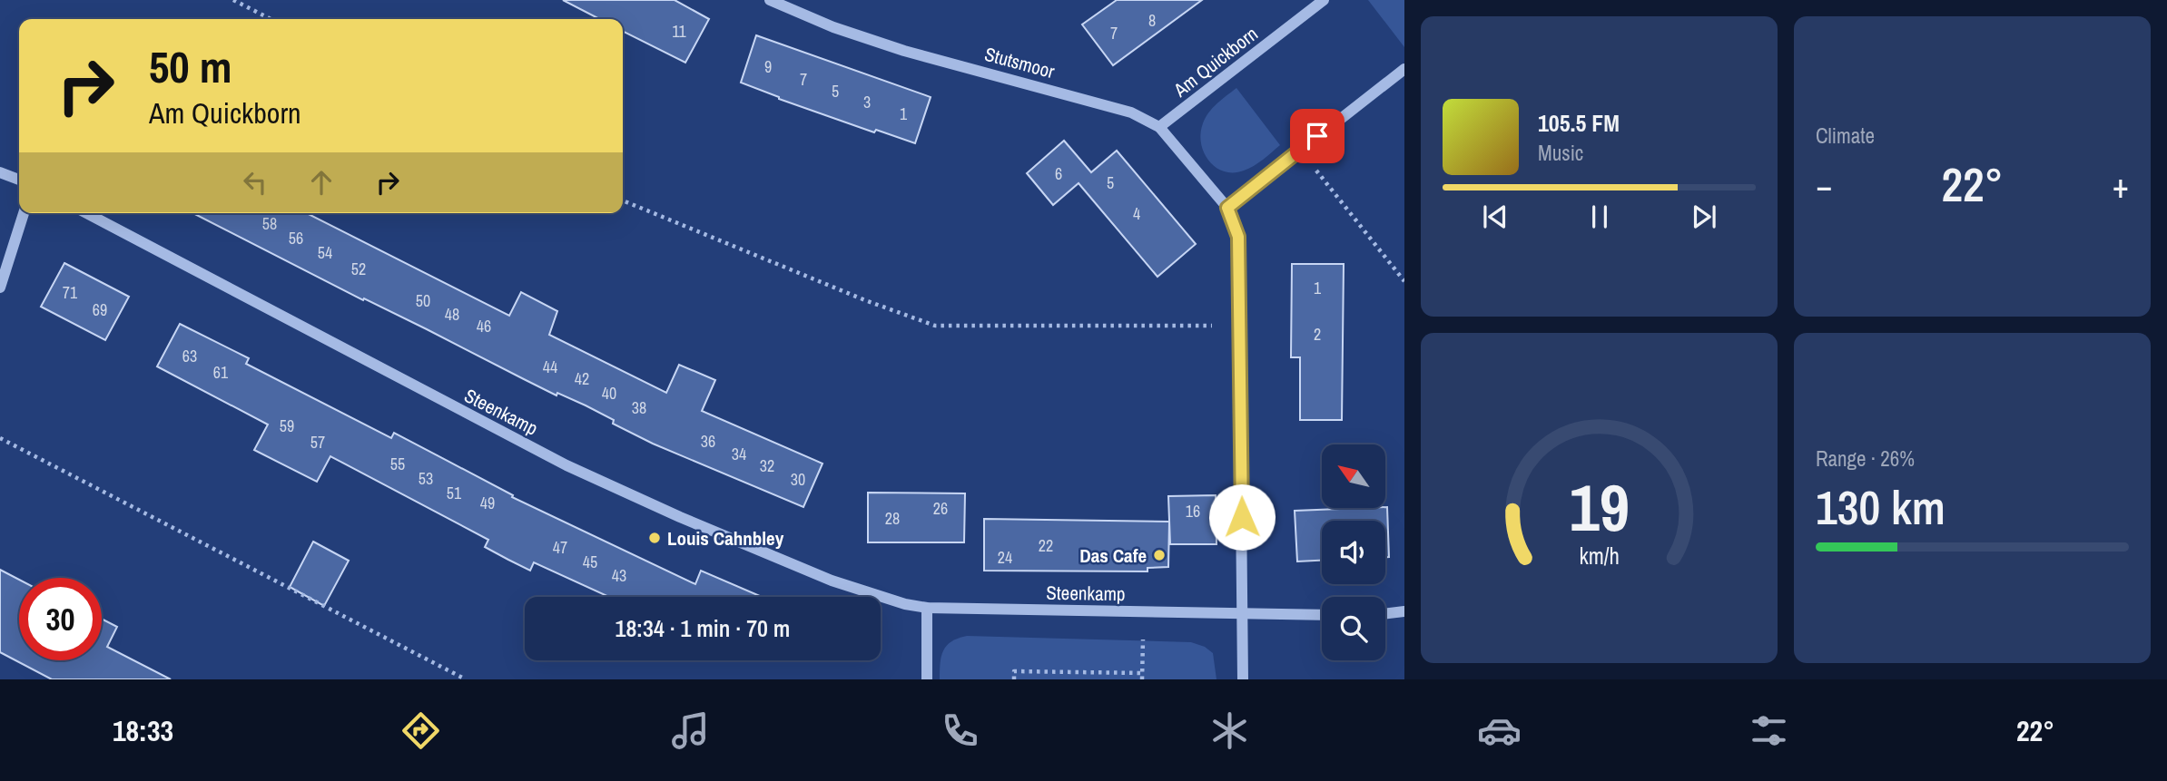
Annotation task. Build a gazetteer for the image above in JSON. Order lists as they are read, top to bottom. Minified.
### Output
{"streets":{"street":["Am Quickborn","Stutsmoor","Steenkamp"]},"crossings":[["Am Quickborn","Stutsmoor"]],"places":["Louis Cahnbley","Das Cafe"],"house_numbers":["8","11","7","9","7","5","3","1","6","5","4","58","56","54","52","1","71","50","69","48","46","2","63","44","61","42","40","38","59","36","57","34","55","32","53","30","51","49","26","16","28","22","47","24","45","43"],"north":"top left","page":{"tile":["Climate",["Range · 26%","130 km"]],"turn":["50 m","Am Quickborn"],"song":["105.5 FM","Music"],"heat":["−","22°","+"],"limit":"30","trip":"18:34 · 1 min · 70 m","tabs":["18:33","22°"],"gauge":["19","km/h"]}}
